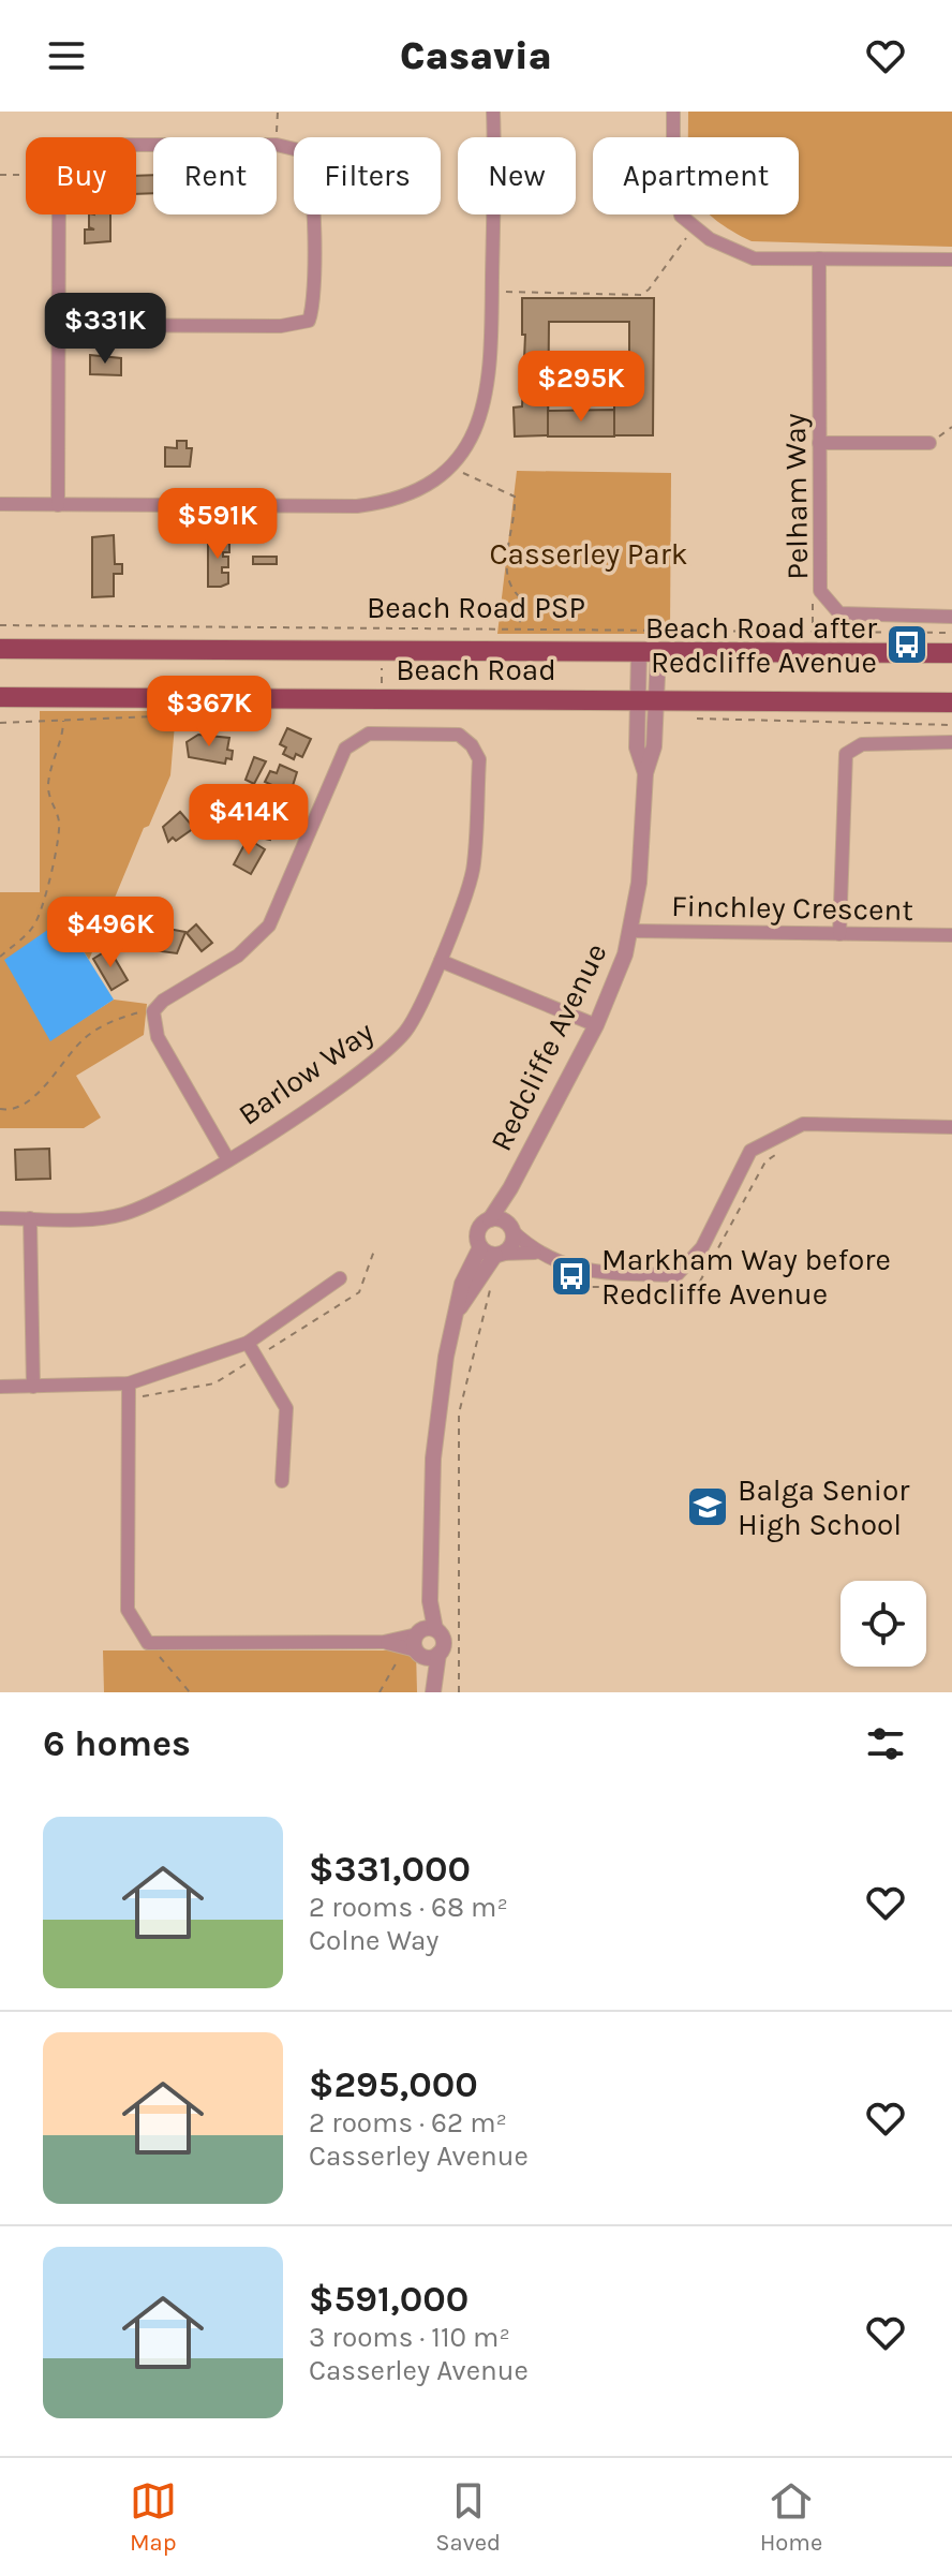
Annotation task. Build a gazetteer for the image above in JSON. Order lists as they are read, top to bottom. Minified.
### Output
{"streets":{"main road":["Beach Road"],"street":["Pelham Way","Finchley Crescent","Redcliffe Avenue","Barlow Way"],"path":["Beach Road PSP"]},"crossings":[["Beach Road","Redcliffe Avenue"],["Finchley Crescent","Redcliffe Avenue"]],"parks":["Casserley Park"],"places":{"bus stop":["Beach Road after Redcliffe Avenue","Markham Way before Redcliffe Avenue"],"school or university":["Balga Senior High School"]},"page":{"header":"Casavia","chip":["Buy","Rent","Filters","New","Apartment"],"price":["$331K","$295K","$591K","$367K","$414K","$496K"],"heading":"6 homes","list":[{"name":"$331,000","note":"2 rooms · 68 m² · Colne Way"},{"name":"$295,000","note":"2 rooms · 62 m² · Casserley Avenue"},{"name":"$591,000","note":"3 rooms · 110 m² · Casserley Avenue"}],"tabs":["Map","Saved","Home"]}}
